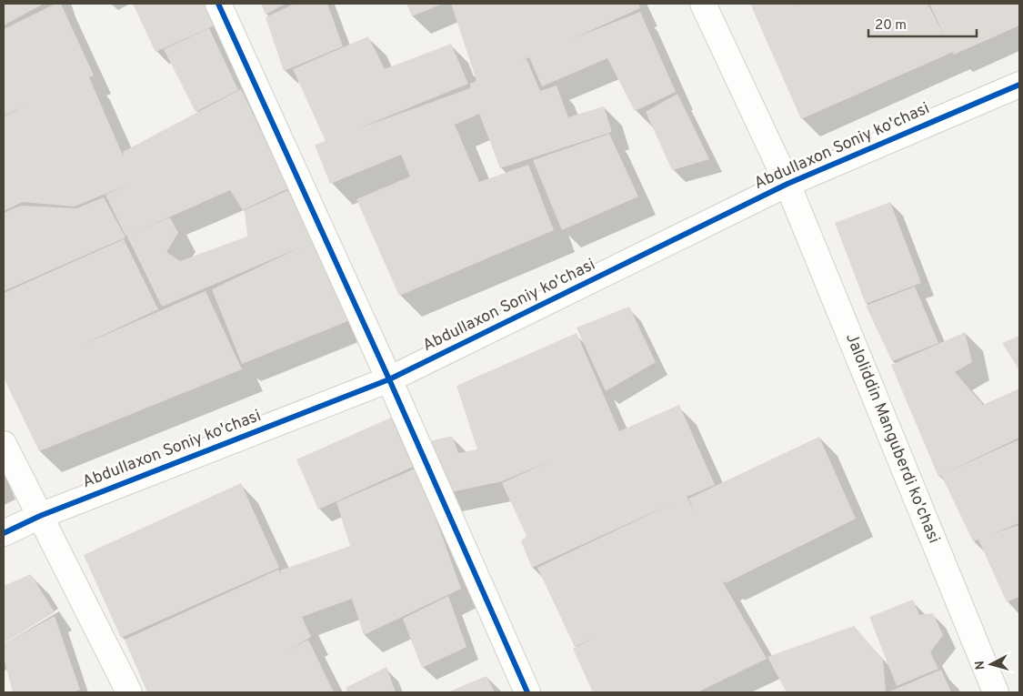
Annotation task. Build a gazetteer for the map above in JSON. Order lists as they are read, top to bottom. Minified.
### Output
{"streets":{"street":["Abdullaxon Soniy ko'chasi","Jaloliddin Manguberdi ko'chasi"]},"crossings":[["Abdullaxon Soniy ko'chasi","Jaloliddin Manguberdi ko'chasi"]],"scale_bar":"20 m","north":"left"}
